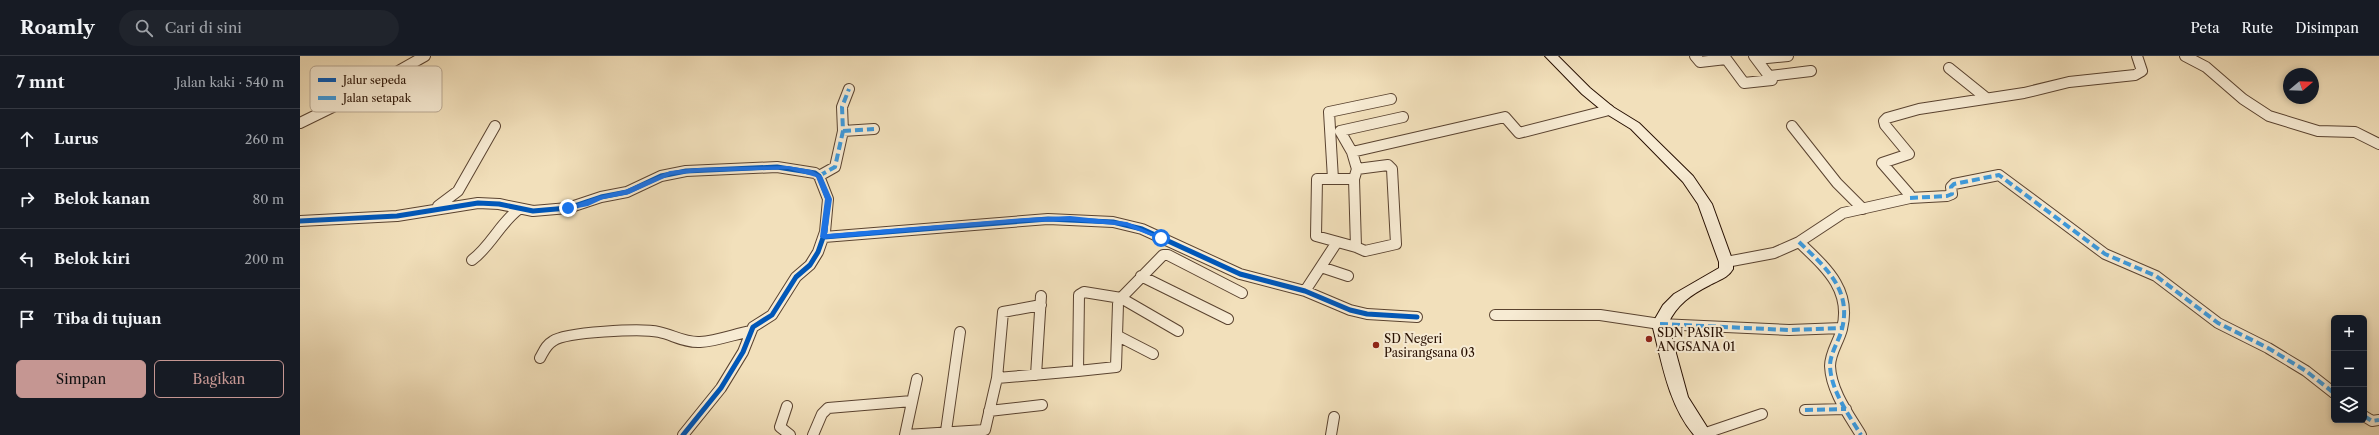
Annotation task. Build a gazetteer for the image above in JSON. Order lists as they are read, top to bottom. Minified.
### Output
{"places":["SDN PASIR ANGSANA 01","SD Negeri Pasirangsana 03"],"legend":["Jalur sepeda","Jalan setapak"],"north":"right","page":{"header":"Roamly","search":"Cari di sini","nav":["Peta","Rute","Disimpan"],"heading":["7 mnt","Jalan kaki · 540 m"],"list":[["Lurus","260 m"],["Belok kanan","80 m"],["Belok kiri","200 m"],"Tiba di tujuan"],"map_buttons":["+","−"],"buttons":["Simpan","Bagikan"]}}
